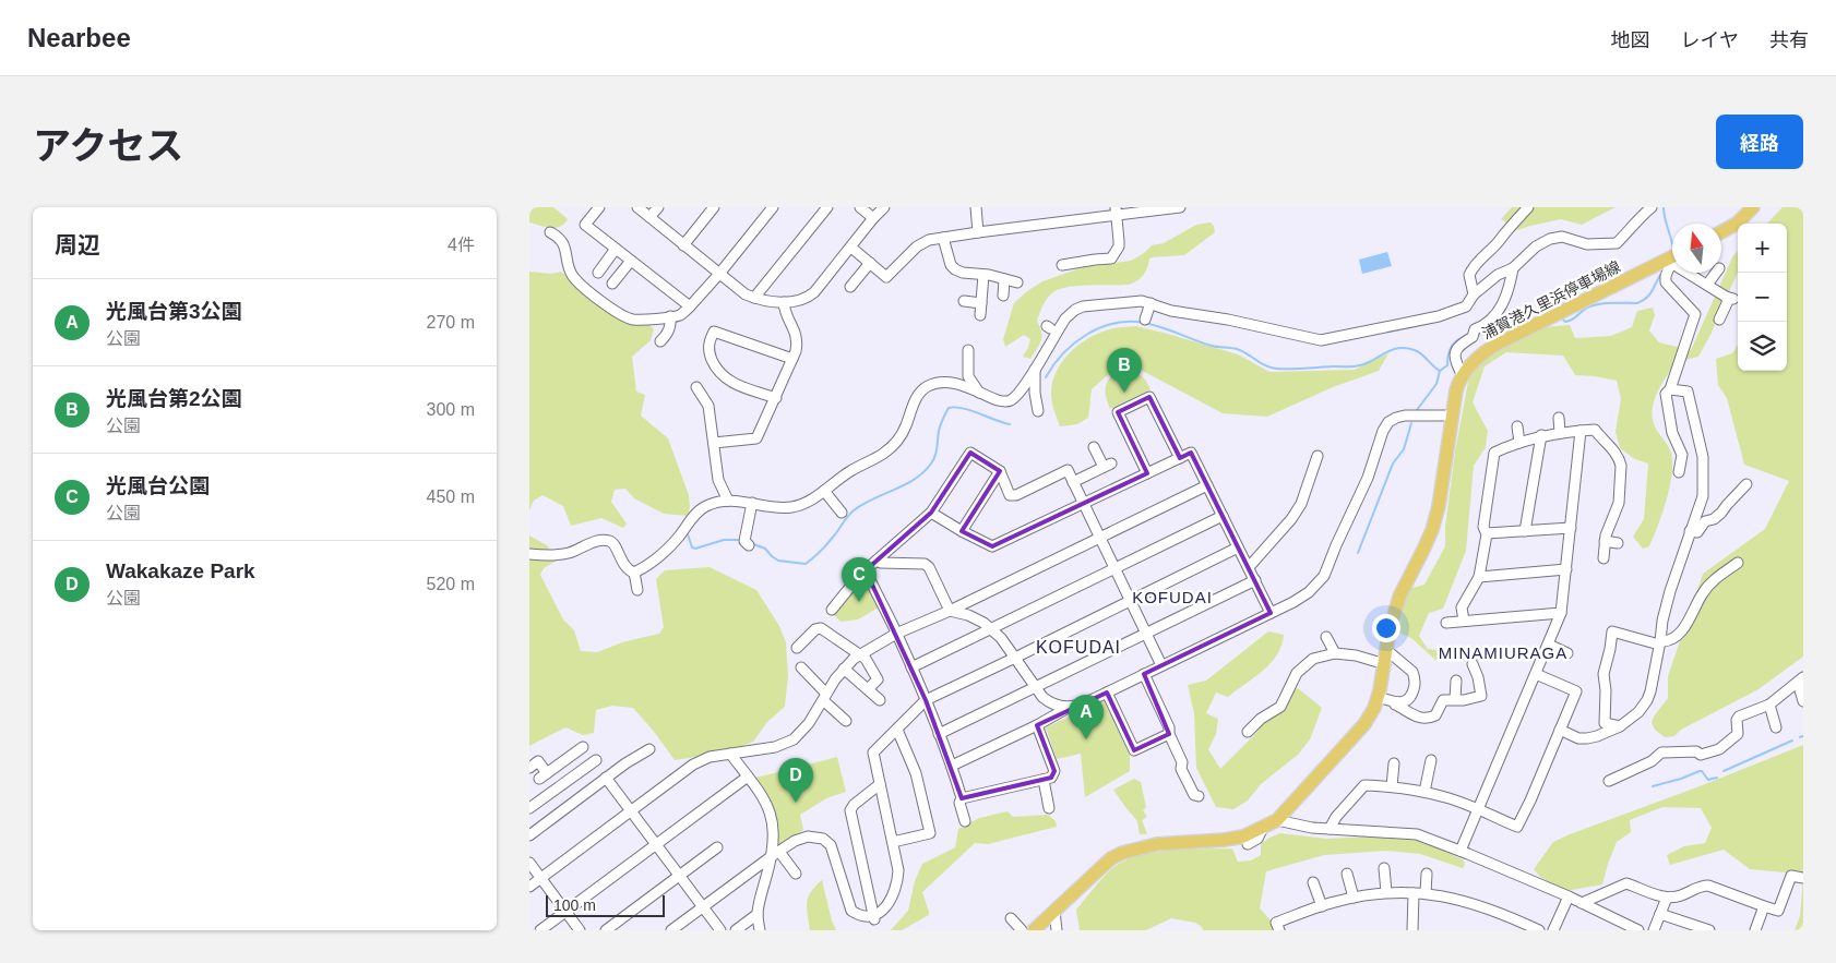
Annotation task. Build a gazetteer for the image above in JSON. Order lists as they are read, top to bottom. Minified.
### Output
{"streets":{"main road":["浦賀港久里浜停車場線"]},"districts":["KOFUDAI","KOFUDAI","MINAMIURAGA"],"scale_bar":"100 m","north":"top","page":{"header":"Nearbee","nav":["地図","レイヤ","共有"],"title":"アクセス","buttons":"経路","heading":["周辺","4件"],"map_buttons":["+","−"],"list":[{"mark":"A","name":"光風台第3公園","note":"公園","value":"270 m"},{"mark":"B","name":"光風台第2公園","note":"公園","value":"300 m"},{"mark":"C","name":"光風台公園","note":"公園","value":"450 m"},{"mark":"D","name":"Wakakaze Park","note":"公園","value":"520 m"}],"pins":["B","C","A","D"],"scale":"100 m"}}
